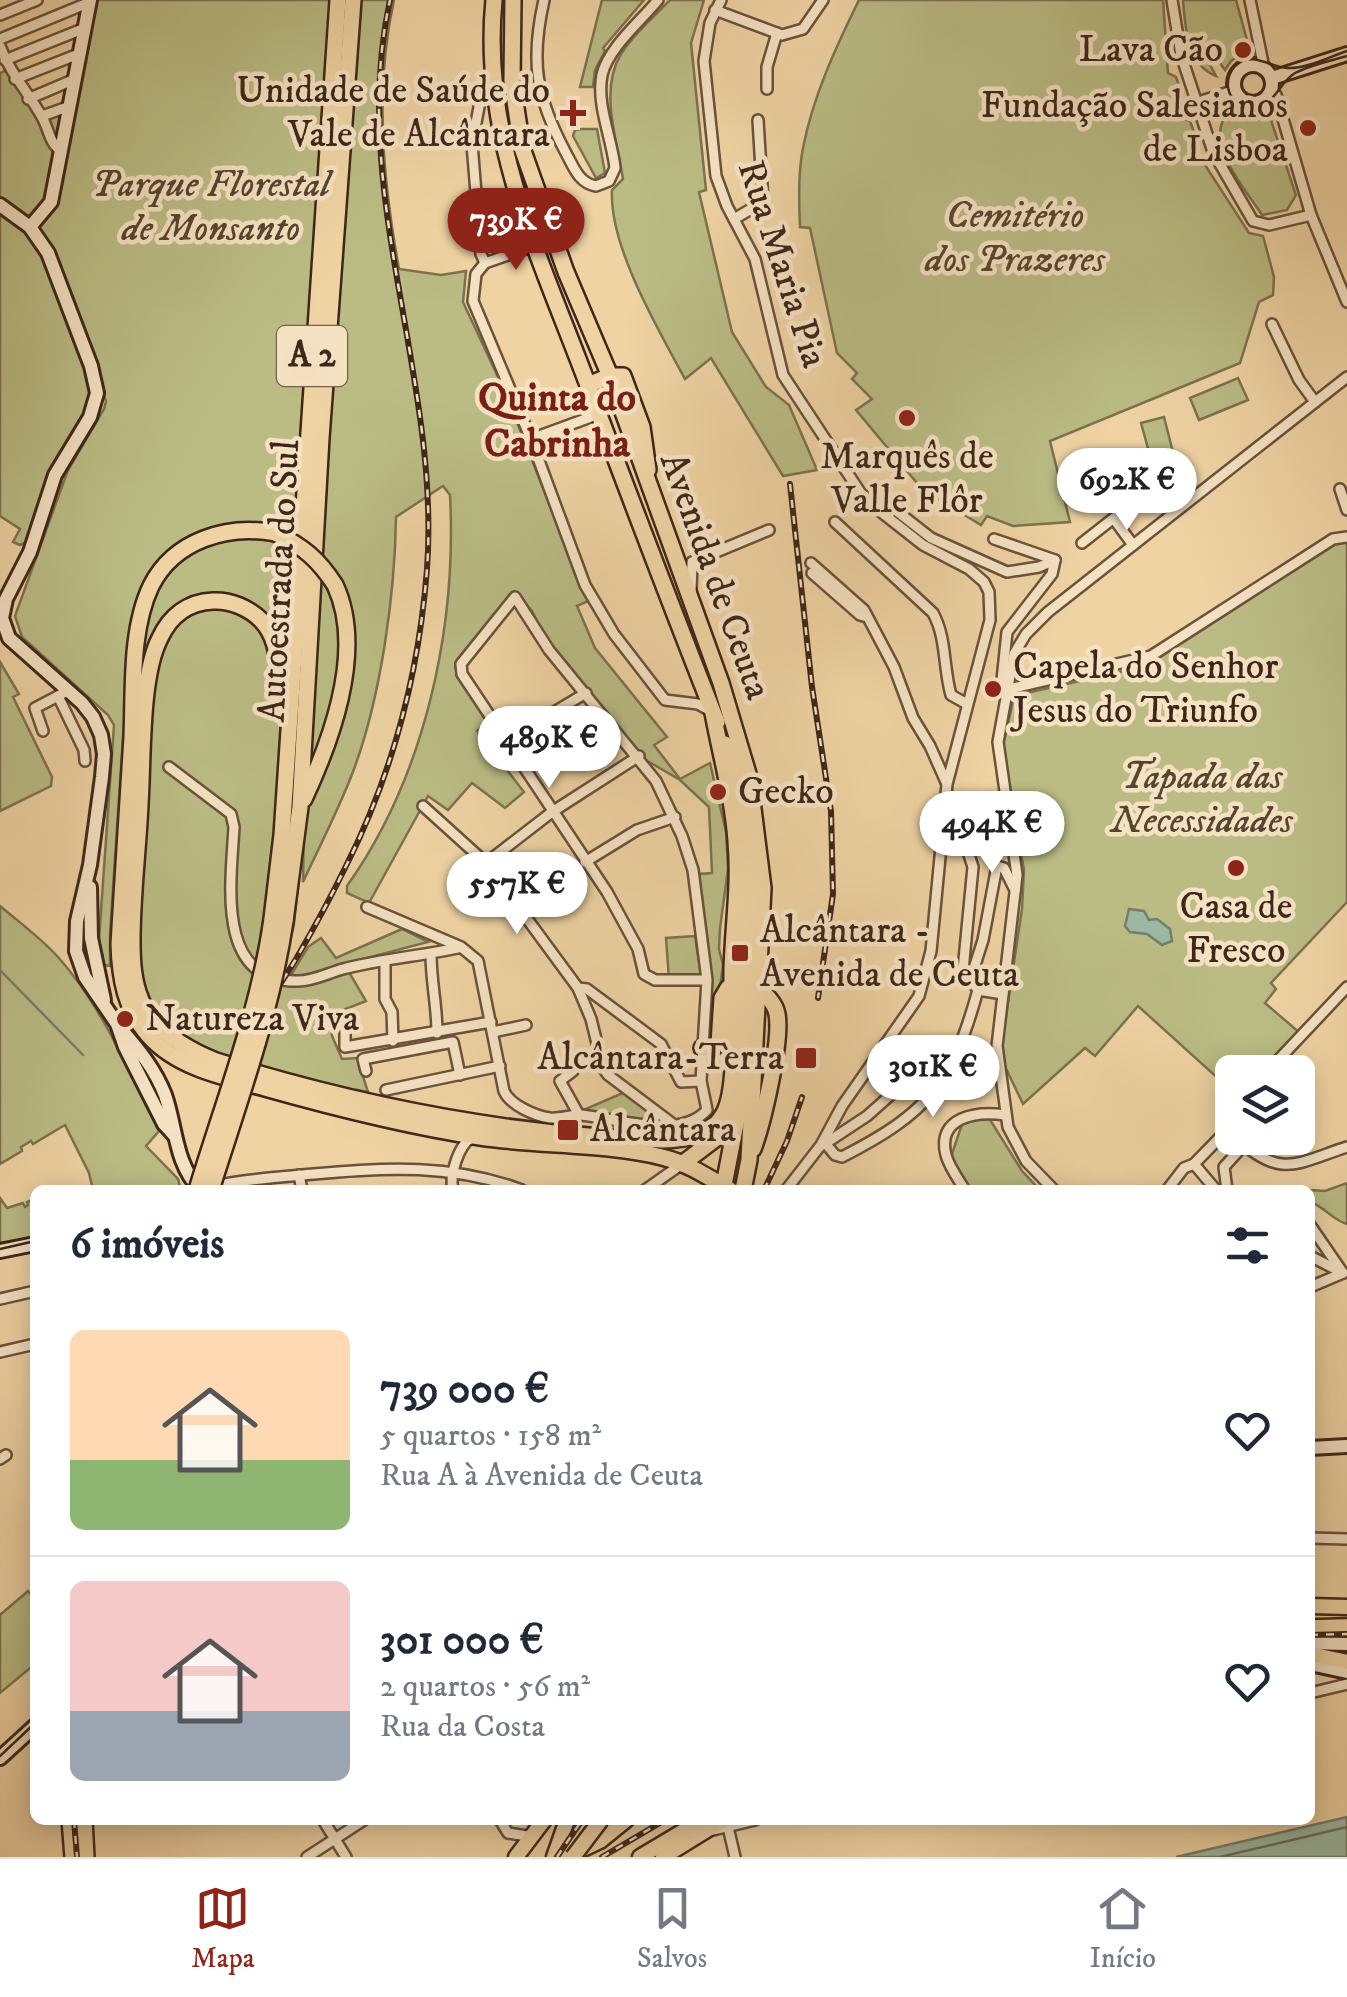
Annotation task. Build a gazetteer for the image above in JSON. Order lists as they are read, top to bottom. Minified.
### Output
{"streets":{"highway":["A 2","Avenida de Ceuta","Autoestrada do Sul"],"street":["Rua Maria Pia"]},"crossings":[["A 2","Autoestrada do Sul"]],"districts":["Quinta do Cabrinha"],"parks":["Parque Florestal de Monsanto","Cemitério dos Prazeres","Tapada das Necessidades"],"places":{"other":["Lava Cão","Fundação Salesianos de Lisboa","Marquês de Valle Flôr","Capela do Senhor Jesus do Triunfo","Gecko","Casa de Fresco","Natureza Viva"],"health":["Unidade de Saúde do Vale de Alcântara"],"transit":["Alcântara - Avenida de Ceuta","Alcântara-Terra","Alcântara"]},"page":{"price":["739K €","692K €","489K €","494K €","557K €","301K €"],"heading":"6 imóveis","list":[{"name":"739 000 €","note":"5 quartos · 158 m² · Rua A à Avenida de Ceuta"},{"name":"301 000 €","note":"2 quartos · 56 m² · Rua da Costa"}],"tabs":["Mapa","Salvos","Início"]}}
